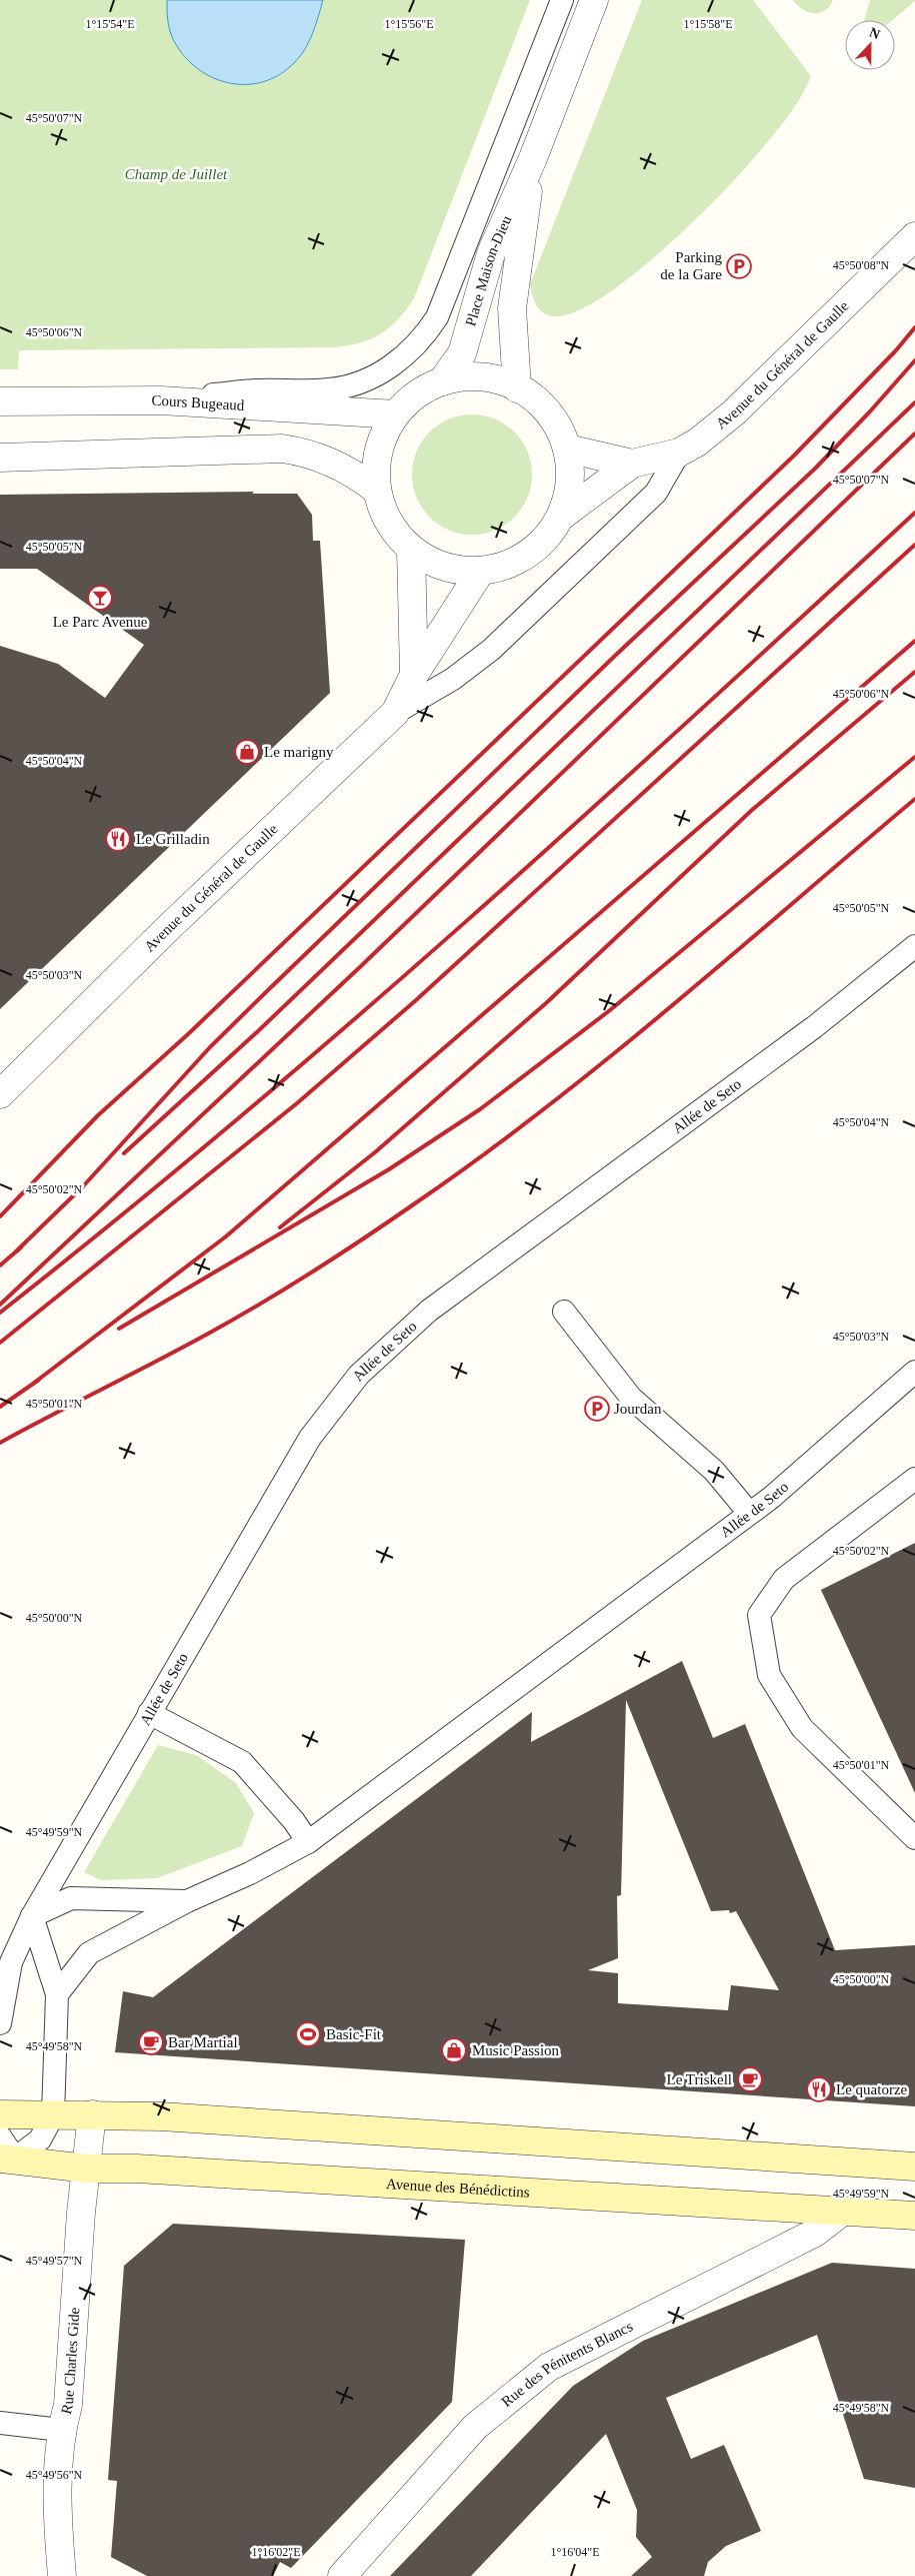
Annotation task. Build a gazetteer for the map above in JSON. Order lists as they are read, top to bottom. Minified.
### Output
{"streets":{"main road":["Avenue des Bénédictins"],"street":["Place Maison-Dieu","Avenue du Général de Gaulle","Cours Bugeaud","Rue Charles Gide","Rue des Pénitents Blancs"],"lane":["Allée de Seto"]},"crossings":[["Avenue des Bénédictins","Rue Charles Gide"],["Avenue des Bénédictins","Rue des Pénitents Blancs"]],"parks":["Champ de Juillet"],"places":{"parking":["Parking de la Gare","Jourdan"],"bar":["Le Parc Avenue"],"shop":["Le marigny","Music Passion"],"restaurant":["Le Grilladin","Le quatorze"],"sports":["Basic-Fit"],"cafe":["Bar Martial","Le Triskell"]},"north":"top","coordinates":["1°15'54\"E","1°15'56\"E","1°15'58\"E","45°50'07\"N","45°50'08\"N","45°50'06\"N","45°50'05\"N","45°50'04\"N","45°50'03\"N","45°50'02\"N","45°50'01\"N","45°50'00\"N","45°49'59\"N","45°49'58\"N","45°49'57\"N","45°49'56\"N","1°16'02\"E","1°16'04\"E"]}
